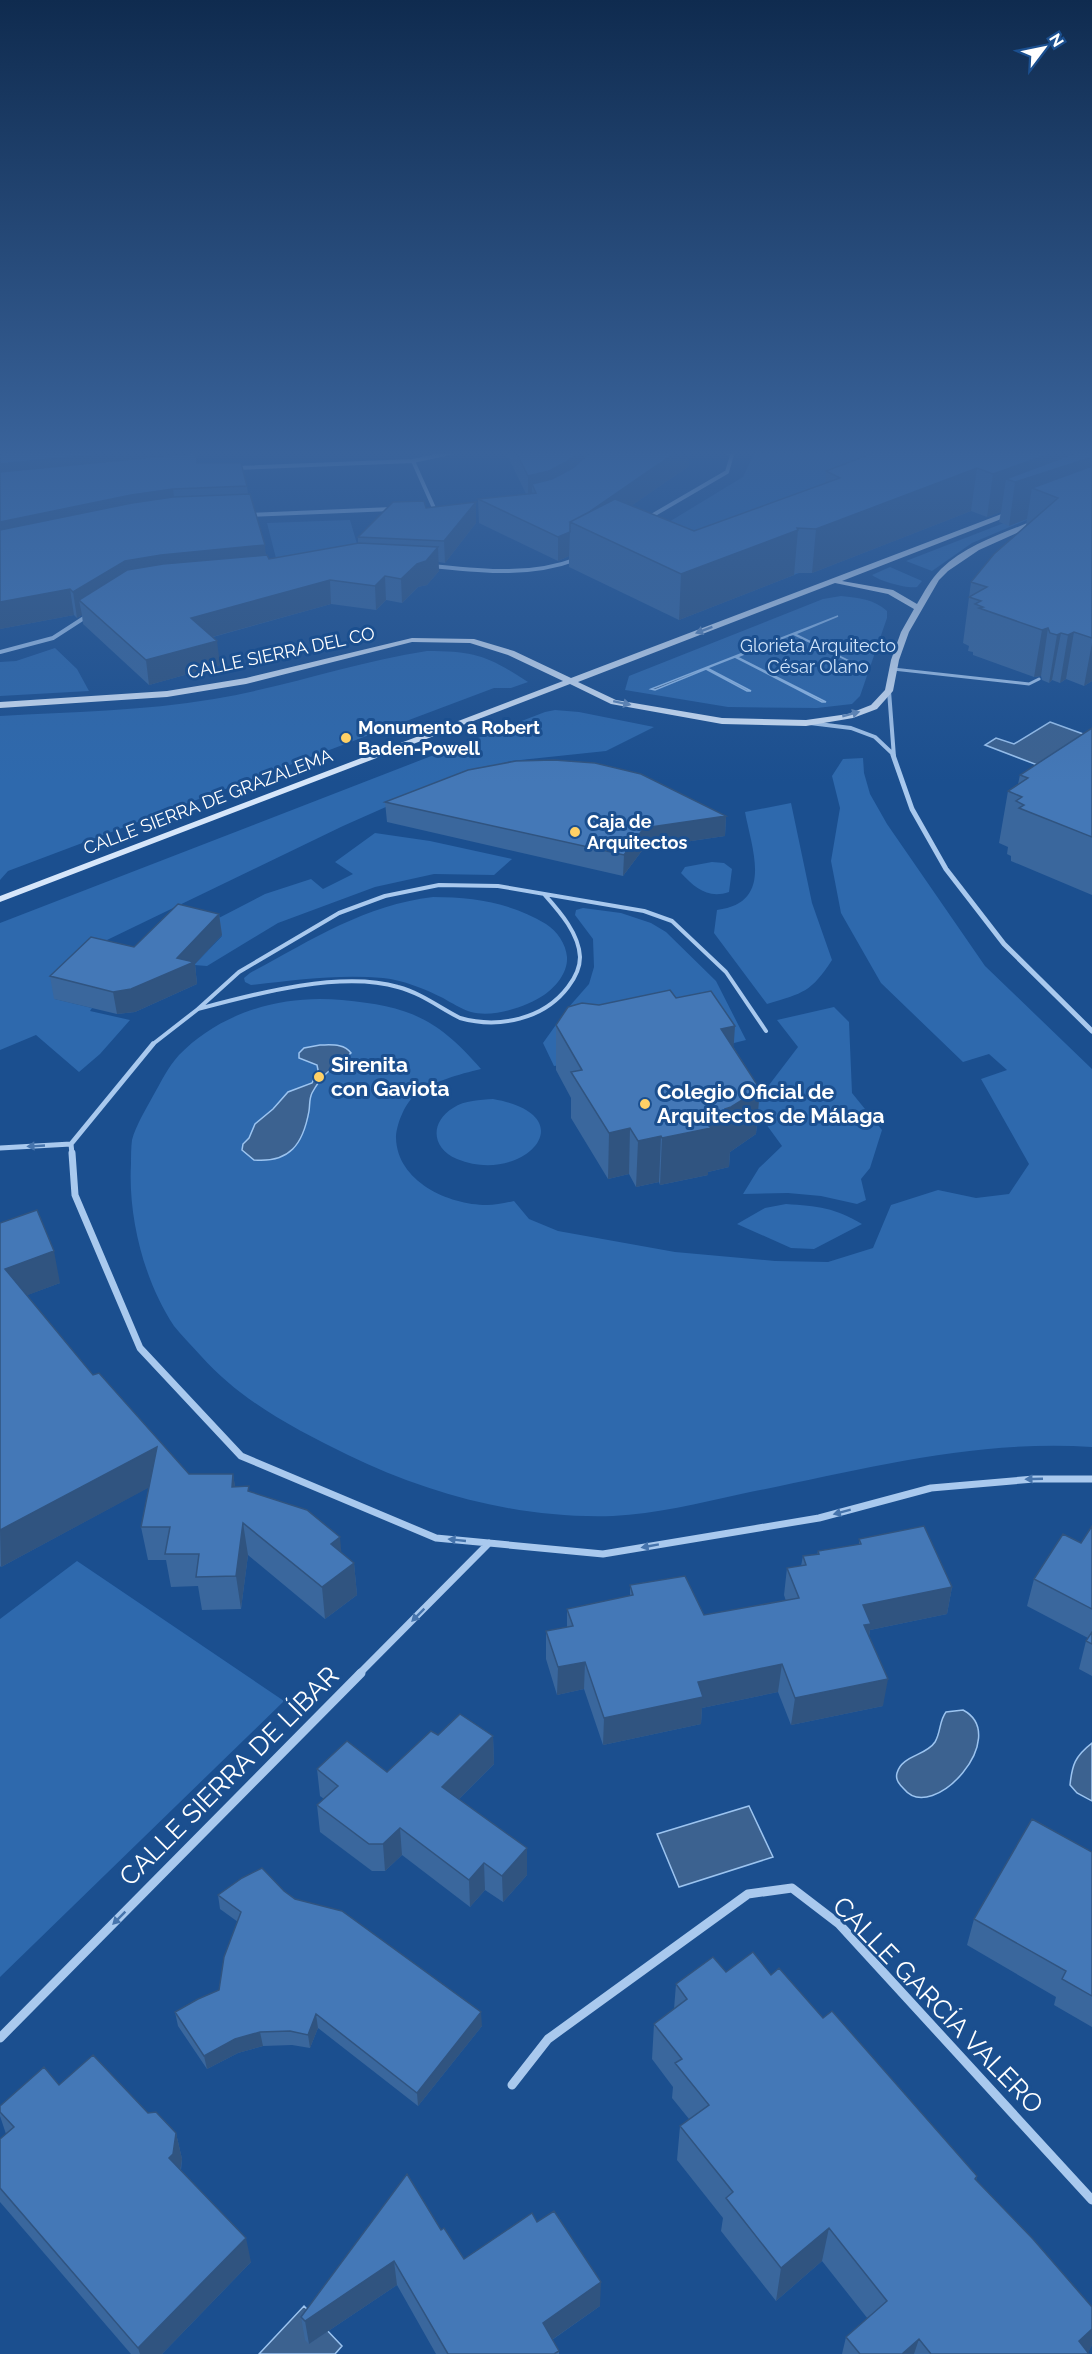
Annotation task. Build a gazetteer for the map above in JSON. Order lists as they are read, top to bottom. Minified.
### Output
{"streets":{"street":["CALLE SIERRA DEL CO","CALLE SIERRA DE GRAZALEMA","CALLE SIERRA DE LÍBAR","CALLE GARCÍA VALERO"]},"crossings":[["CALLE SIERRA DEL CO","CALLE SIERRA DE GRAZALEMA"]],"one_way":["CALLE SIERRA DE LÍBAR"],"parks":["Glorieta Arquitecto César Olano"],"places":["Monumento a Robert Baden-Powell","Caja de Arquitectos","Sirenita con Gaviota","Colegio Oficial de Arquitectos de Málaga"],"north":"top right"}
